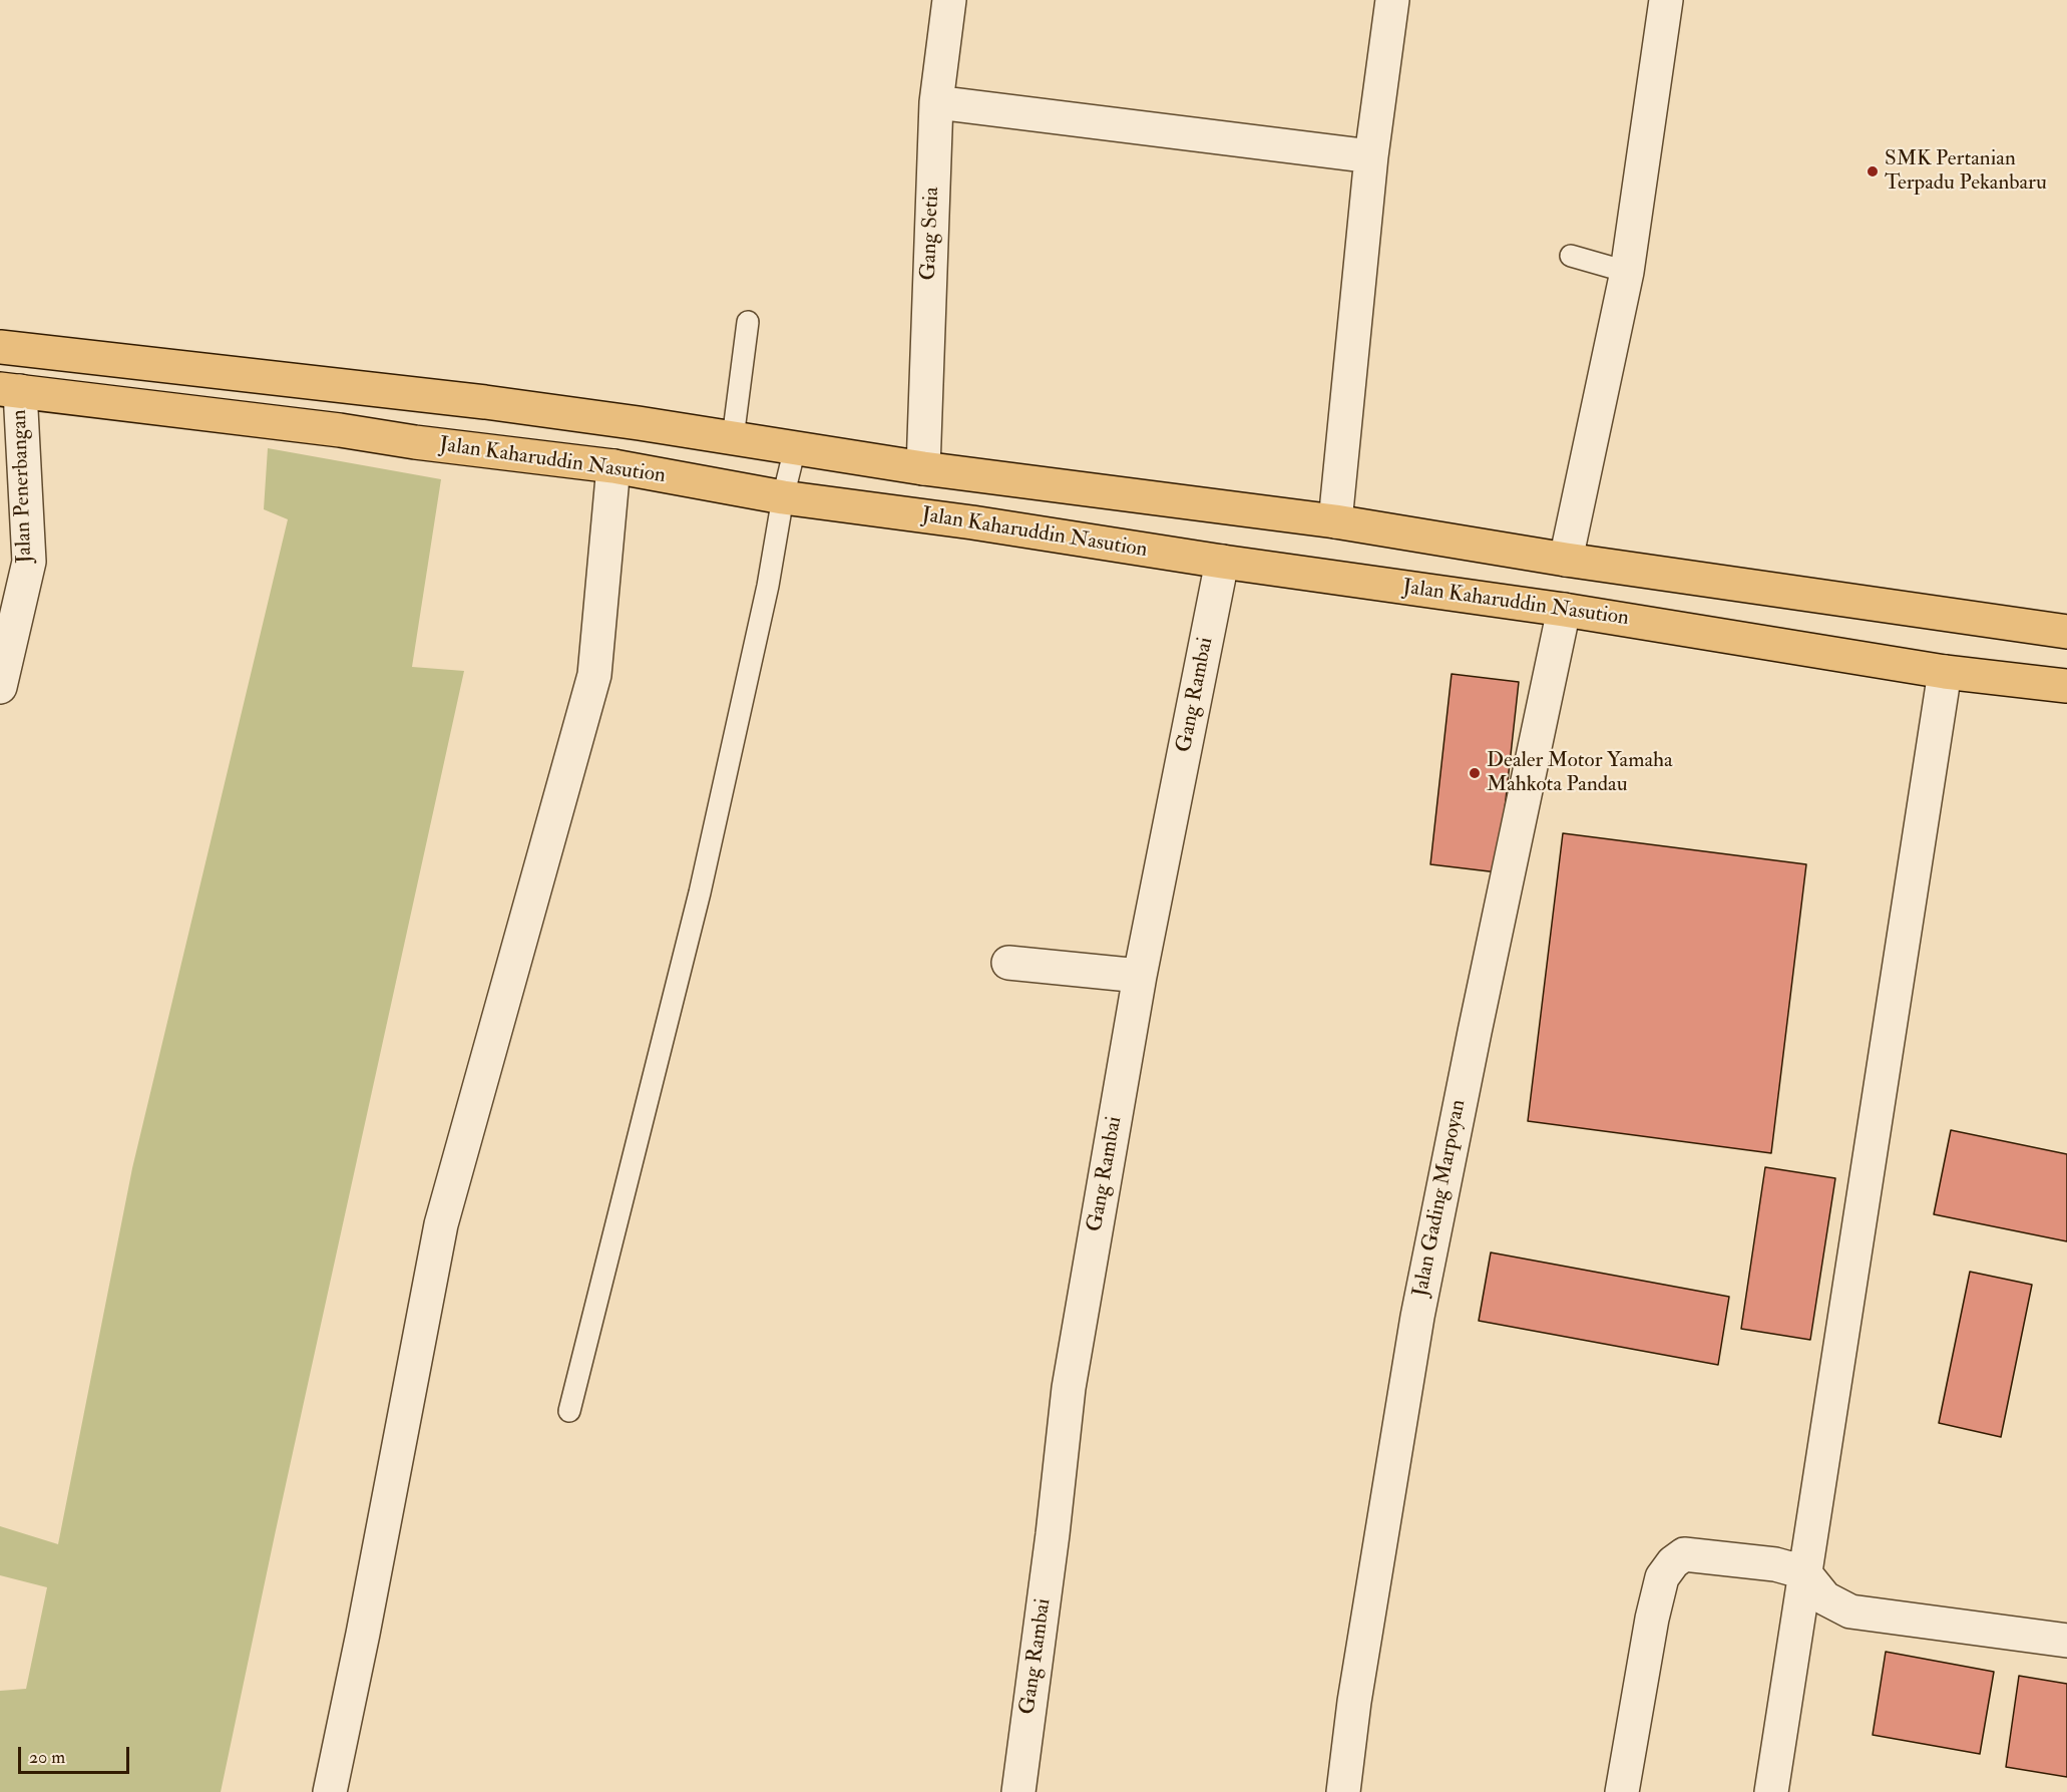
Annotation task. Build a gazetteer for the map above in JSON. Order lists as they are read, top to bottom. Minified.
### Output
{"streets":{"highway":["Jalan Kaharuddin Nasution"],"street":["Gang Setia","Jalan Penerbangan","Gang Rambai","Jalan Gading Marpoyan"]},"crossings":[["Jalan Kaharuddin Nasution","Jalan Penerbangan"],["Jalan Kaharuddin Nasution","Gang Rambai"],["Jalan Kaharuddin Nasution","Jalan Gading Marpoyan"]],"places":["SMK Pertanian Terpadu Pekanbaru","Dealer Motor Yamaha Mahkota Pandau"],"scale_bar":"20 m"}
